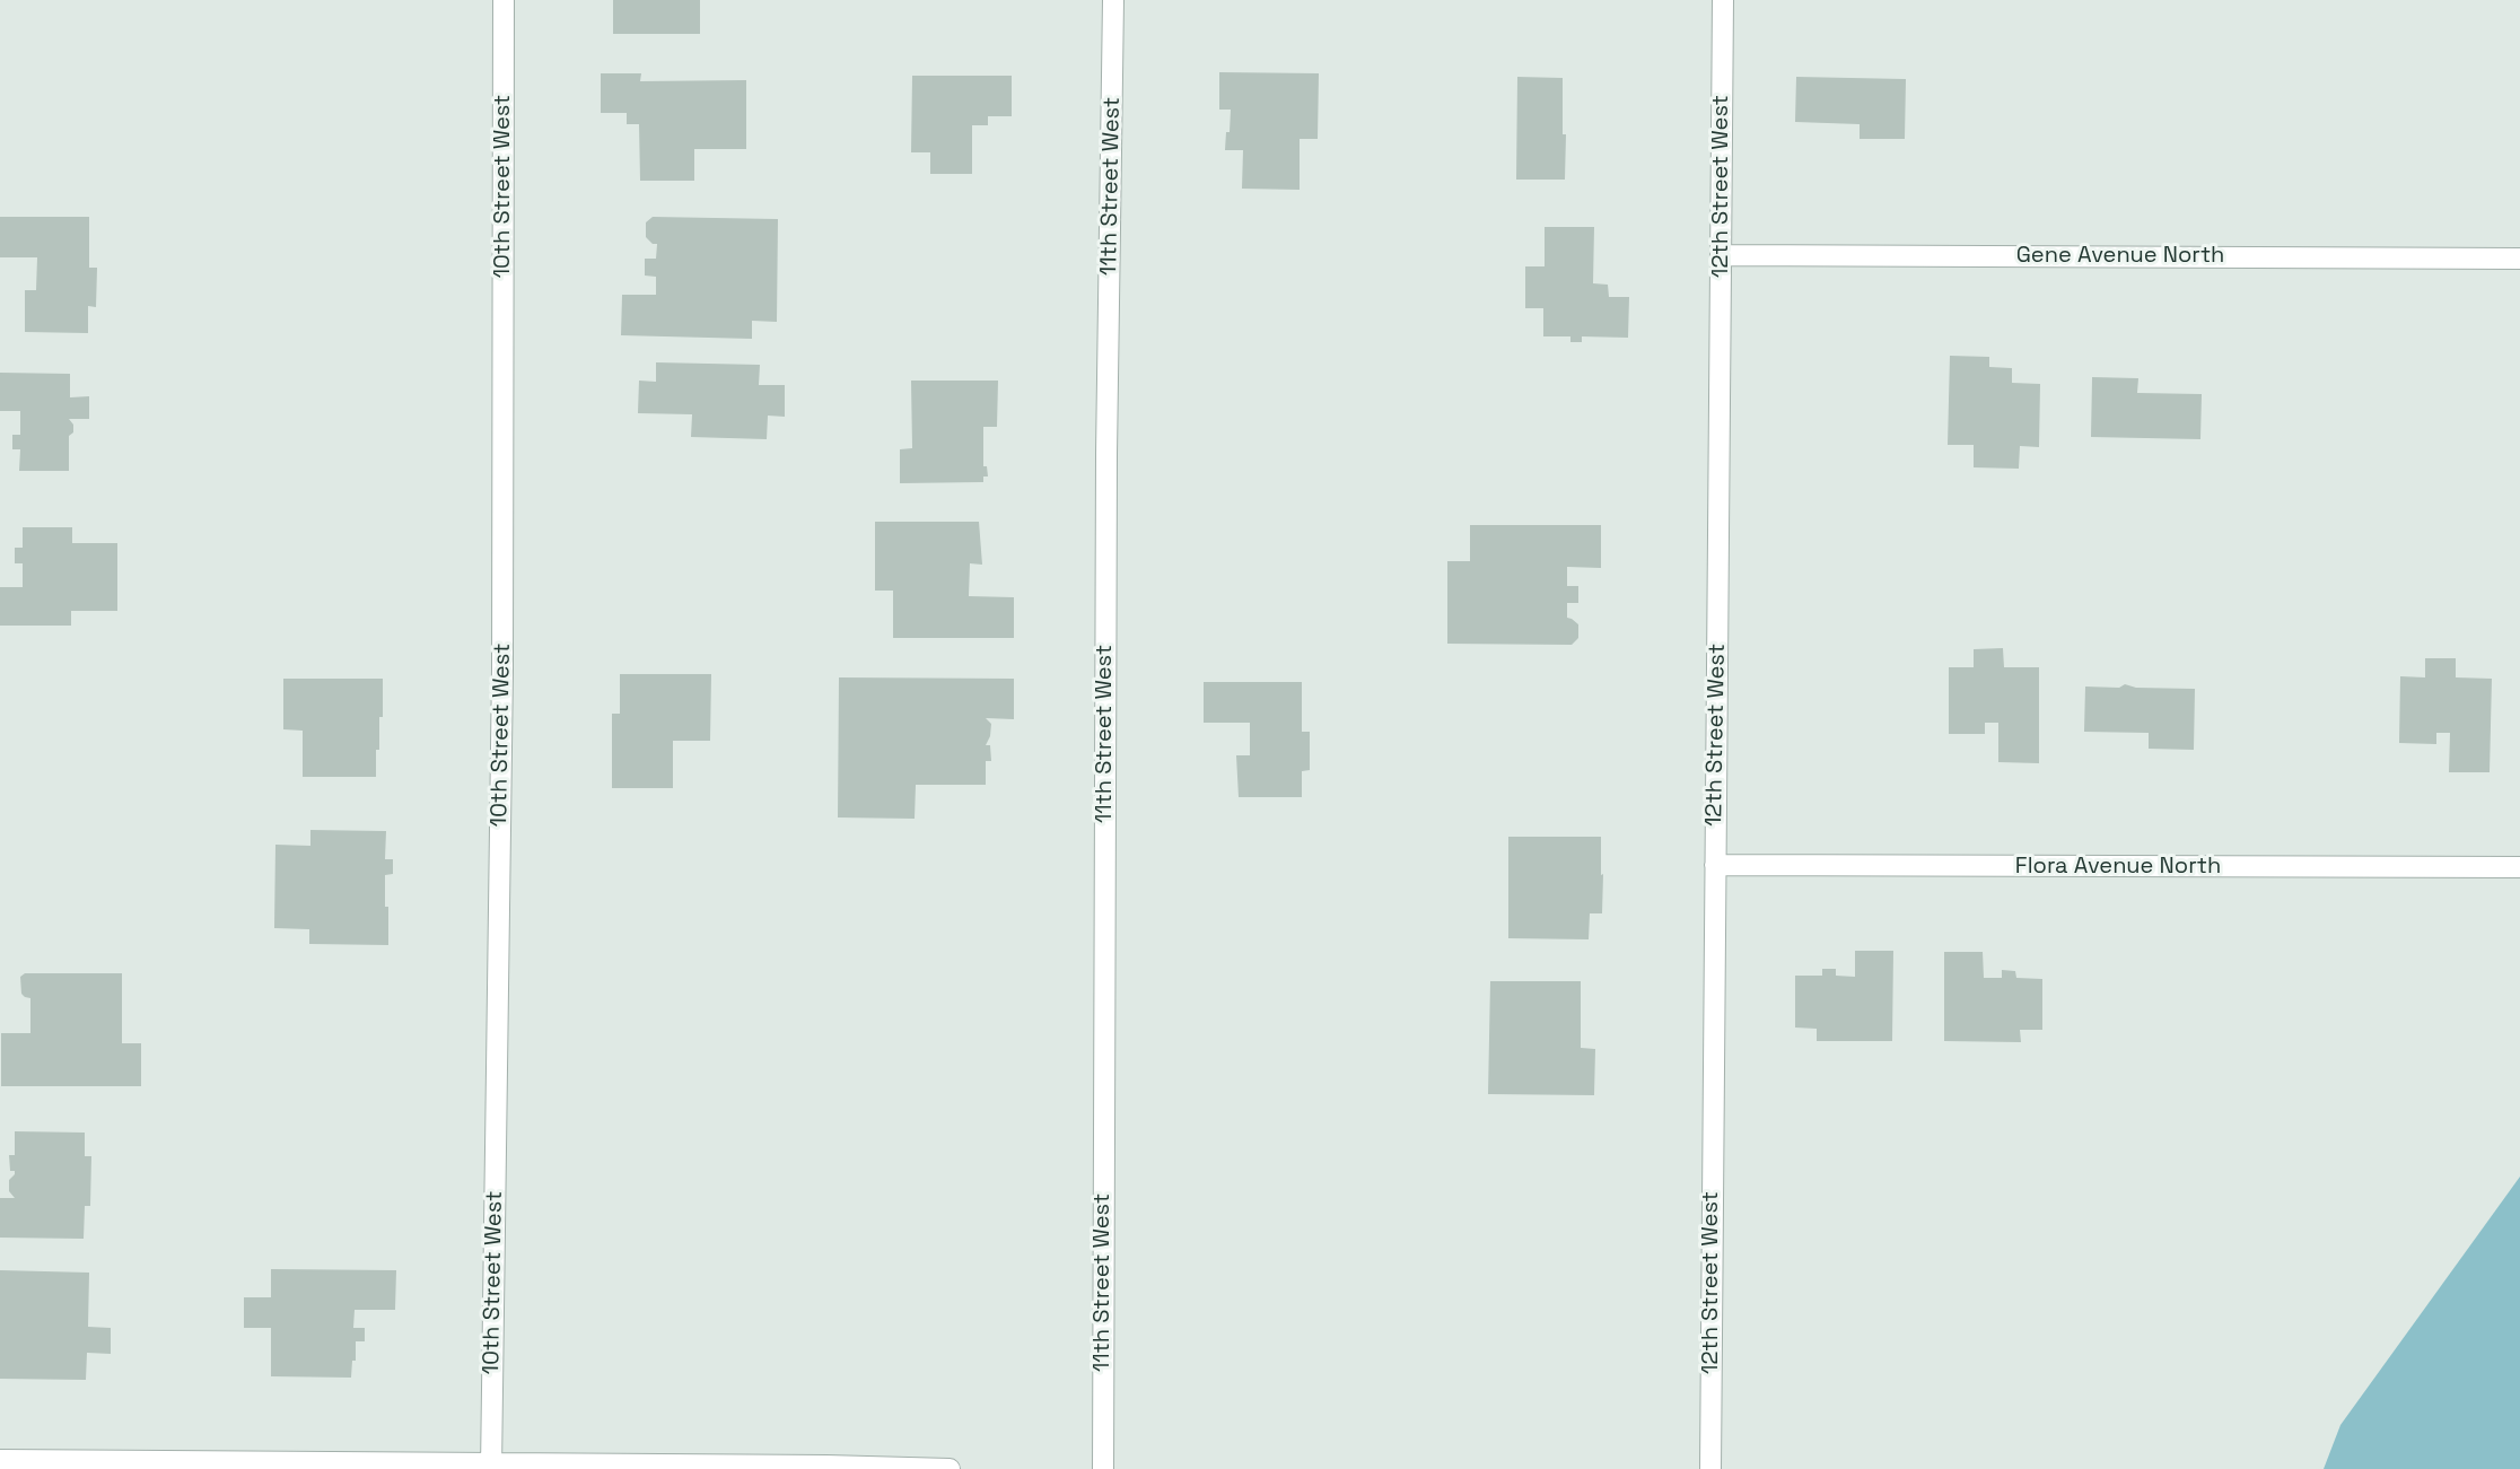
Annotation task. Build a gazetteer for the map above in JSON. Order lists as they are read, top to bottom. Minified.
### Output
{"streets":{"street":["10th Street West","11th Street West","12th Street West","Gene Avenue North","Flora Avenue North"]},"crossings":[["12th Street West","Gene Avenue North"],["12th Street West","Flora Avenue North"]]}
